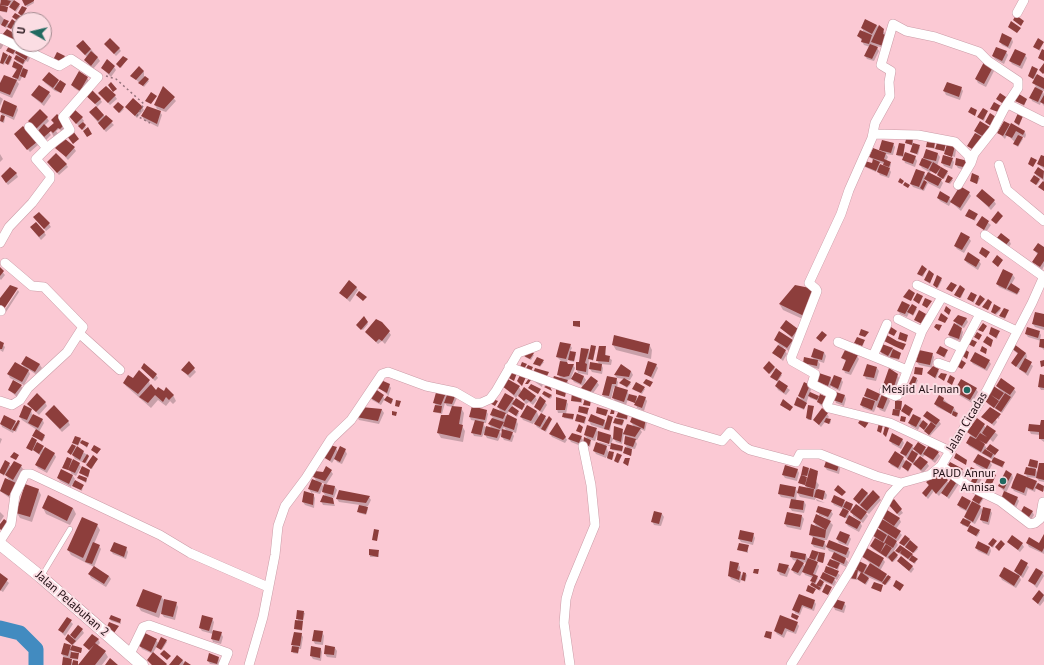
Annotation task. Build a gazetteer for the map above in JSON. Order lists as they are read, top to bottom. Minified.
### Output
{"streets":{"main road":["Jalan Pelabuhan 2"],"street":["Jalan Cicadas"]},"places":["Mesjid Al-Iman","PAUD Annur Annisa"],"north":"left"}
